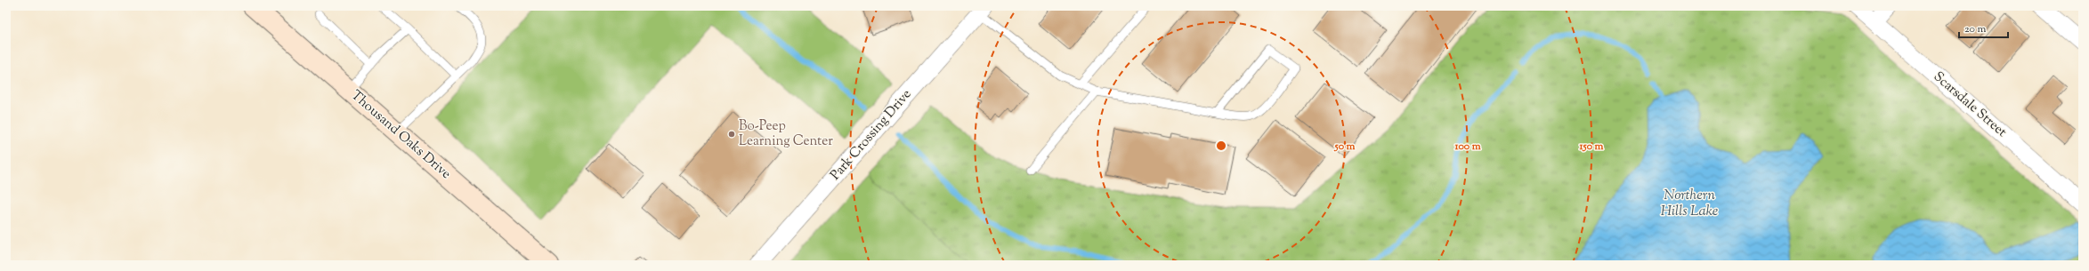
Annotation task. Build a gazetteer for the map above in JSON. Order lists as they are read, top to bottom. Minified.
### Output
{"streets":{"main road":["Thousand Oaks Drive"],"street":["Scarsdale Street","Park Crossing Drive"]},"water":["Northern Hills Lake"],"places":["Bo-Peep Learning Center"],"scale_bar":"20 m","rings":["50 m","100 m","150 m"]}
